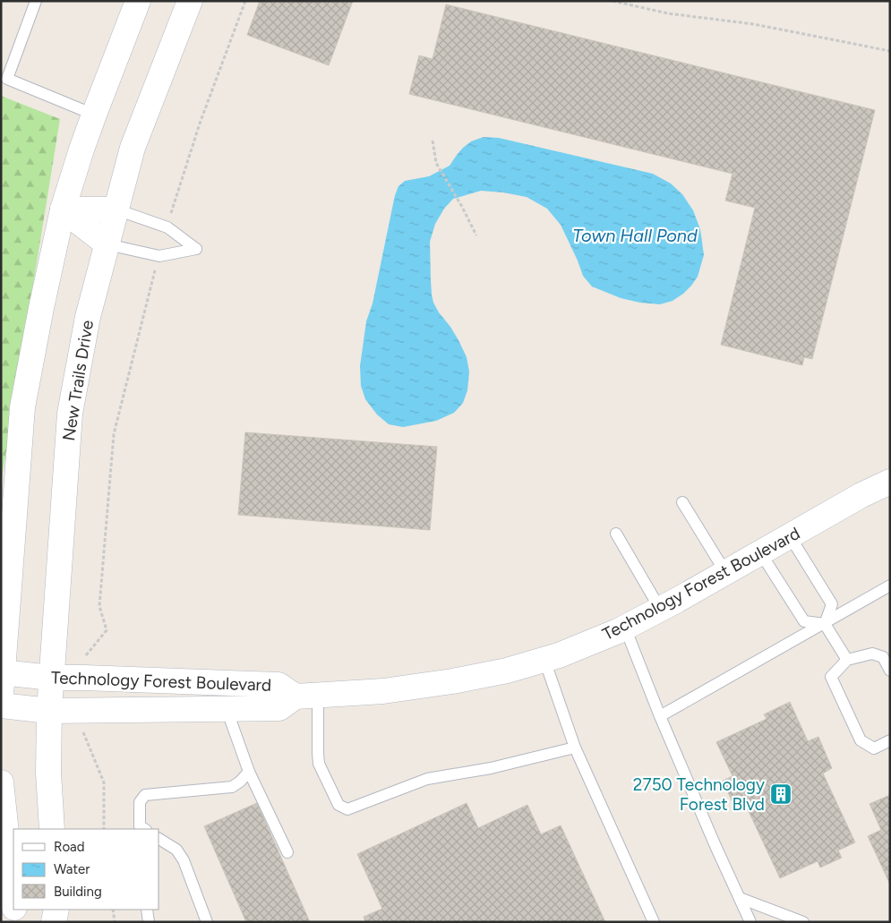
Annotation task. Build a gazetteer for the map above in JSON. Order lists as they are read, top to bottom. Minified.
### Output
{"streets":{"street":["New Trails Drive","Technology Forest Boulevard"]},"crossings":[["New Trails Drive","Technology Forest Boulevard"]],"water":["Town Hall Pond"],"places":{"building":["2750 Technology Forest Blvd"]},"legend":["Road","Water","Building"]}
